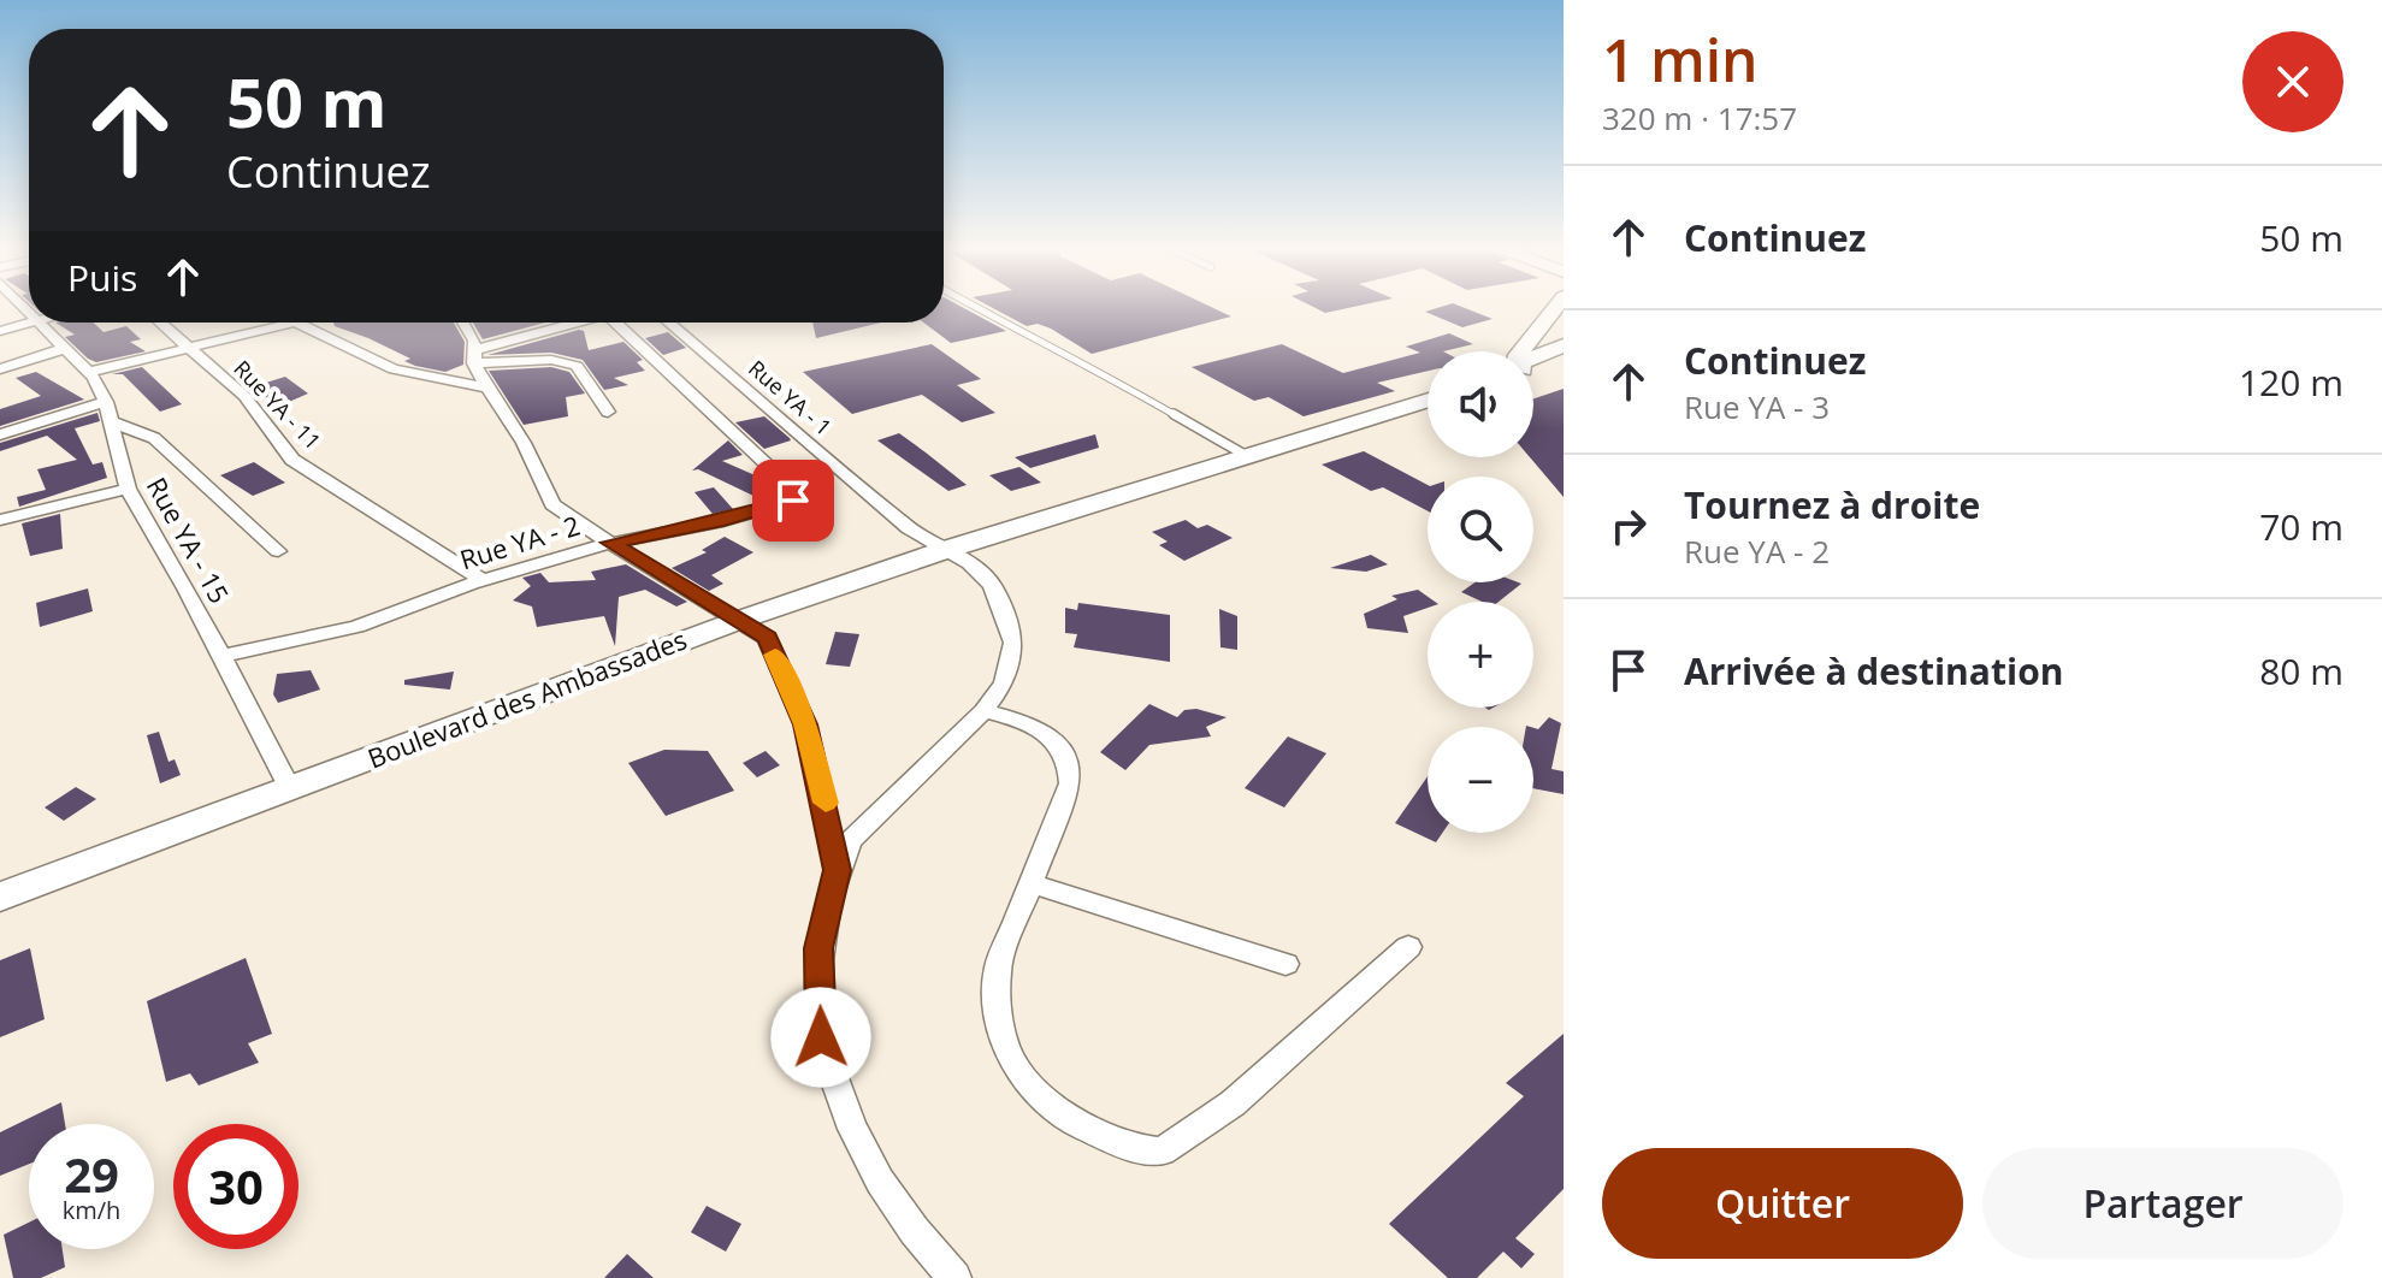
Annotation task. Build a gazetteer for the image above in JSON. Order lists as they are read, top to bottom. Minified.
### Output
{"streets":{"main road":["Boulevard des Ambassades"],"street":["Rue YA - 1","Rue YA - 11","Rue YA - 15","Rue YA - 2"]},"crossings":[["Rue YA - 1","Boulevard des Ambassades"],["Rue YA - 11","Rue YA - 2"],["Rue YA - 15","Rue YA - 2"],["Rue YA - 15","Boulevard des Ambassades"]],"page":{"heading":["1 min","320 m · 17:57"],"turn":["50 m","Continuez"],"list":[{"name":"Continuez","value":"50 m"},{"name":"Continuez","note":"Rue YA - 3","value":"120 m"},{"name":"Tournez à droite","note":"Rue YA - 2","value":"70 m"},{"name":"Arrivée à destination","value":"80 m"}],"then":"Puis","map_buttons":["+","−"],"speed":"29 km/h","limit":"30","buttons":["Quitter","Partager"]}}
